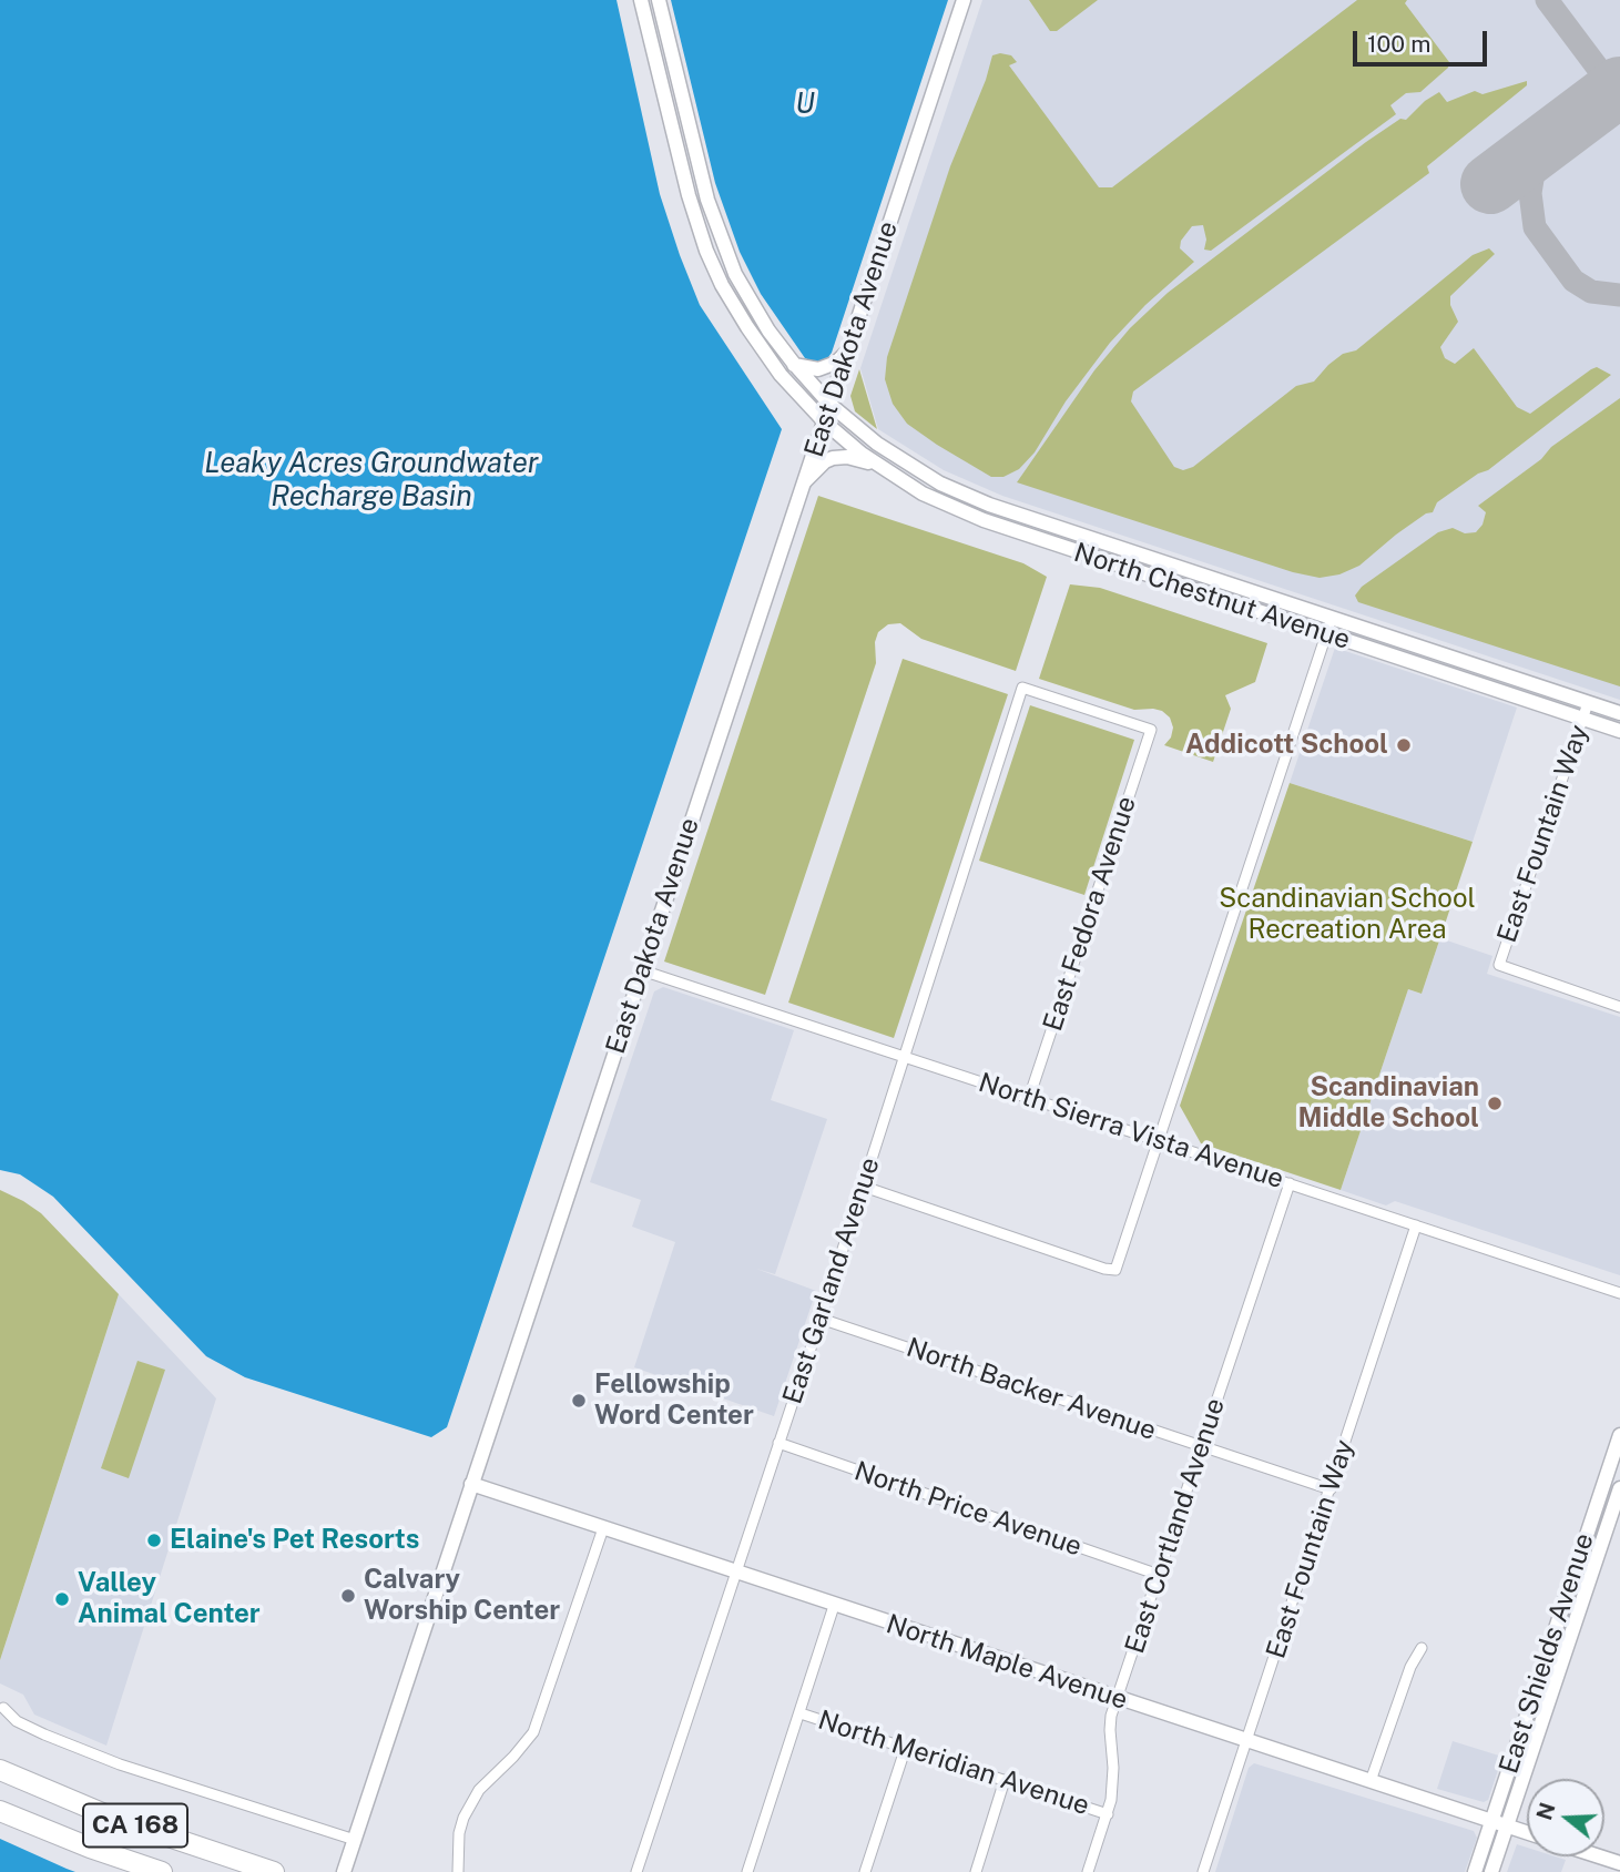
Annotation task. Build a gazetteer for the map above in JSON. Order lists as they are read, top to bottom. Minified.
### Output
{"streets":{"highway":["CA 168"],"main road":["East Dakota Avenue","North Chestnut Avenue","East Shields Avenue","North Maple Avenue"],"street":["East Fountain Way","East Fedora Avenue","North Sierra Vista Avenue","East Garland Avenue","North Backer Avenue","North Price Avenue","East Cortland Avenue","North Meridian Avenue"]},"crossings":[["East Dakota Avenue","North Chestnut Avenue"],["East Dakota Avenue","North Sierra Vista Avenue"],["East Dakota Avenue","North Maple Avenue"],["North Chestnut Avenue","East Fountain Way"],["East Fountain Way","North Sierra Vista Avenue"],["East Fountain Way","North Backer Avenue"],["East Fountain Way","North Maple Avenue"],["East Fedora Avenue","North Sierra Vista Avenue"],["East Fedora Avenue","East Garland Avenue"],["North Sierra Vista Avenue","East Garland Avenue"],["North Sierra Vista Avenue","East Cortland Avenue"],["East Garland Avenue","North Backer Avenue"],["East Garland Avenue","North Price Avenue"],["East Garland Avenue","North Maple Avenue"],["North Backer Avenue","East Cortland Avenue"],["North Price Avenue","East Cortland Avenue"],["East Cortland Avenue","North Maple Avenue"],["East Cortland Avenue","North Meridian Avenue"],["East Shields Avenue","North Maple Avenue"]],"water":["U","Leaky Acres Groundwater Recharge Basin"],"parks":["Scandinavian School Recreation Area"],"places":["Addicott School","Scandinavian Middle School","Fellowship Word Center","Elaine's Pet Resorts","Calvary Worship Center","Valley Animal Center"],"scale_bar":"100 m","north":"left"}
